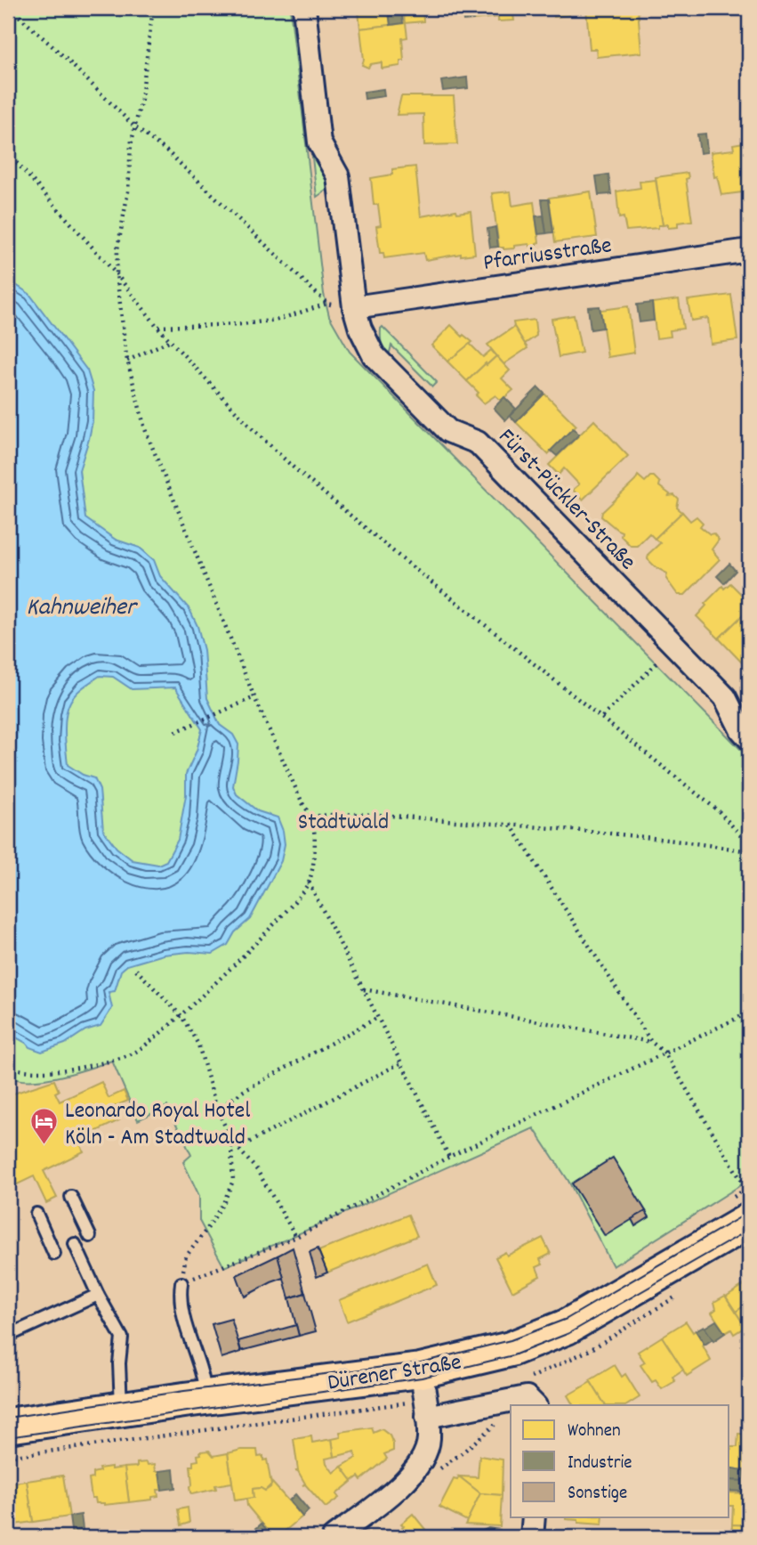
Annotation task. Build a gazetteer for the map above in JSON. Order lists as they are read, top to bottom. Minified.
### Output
{"streets":{"main road":["Dürener Straße"],"street":["Pfarriusstraße","Fürst-Pückler-Straße"]},"crossings":[["Pfarriusstraße","Fürst-Pückler-Straße"]],"water":["Kahnweiher"],"parks":["Stadtwald"],"places":{"hotel":["Leonardo Royal Hotel Köln - Am Stadtwald"]},"legend":["Wohnen","Industrie","Sonstige"]}
